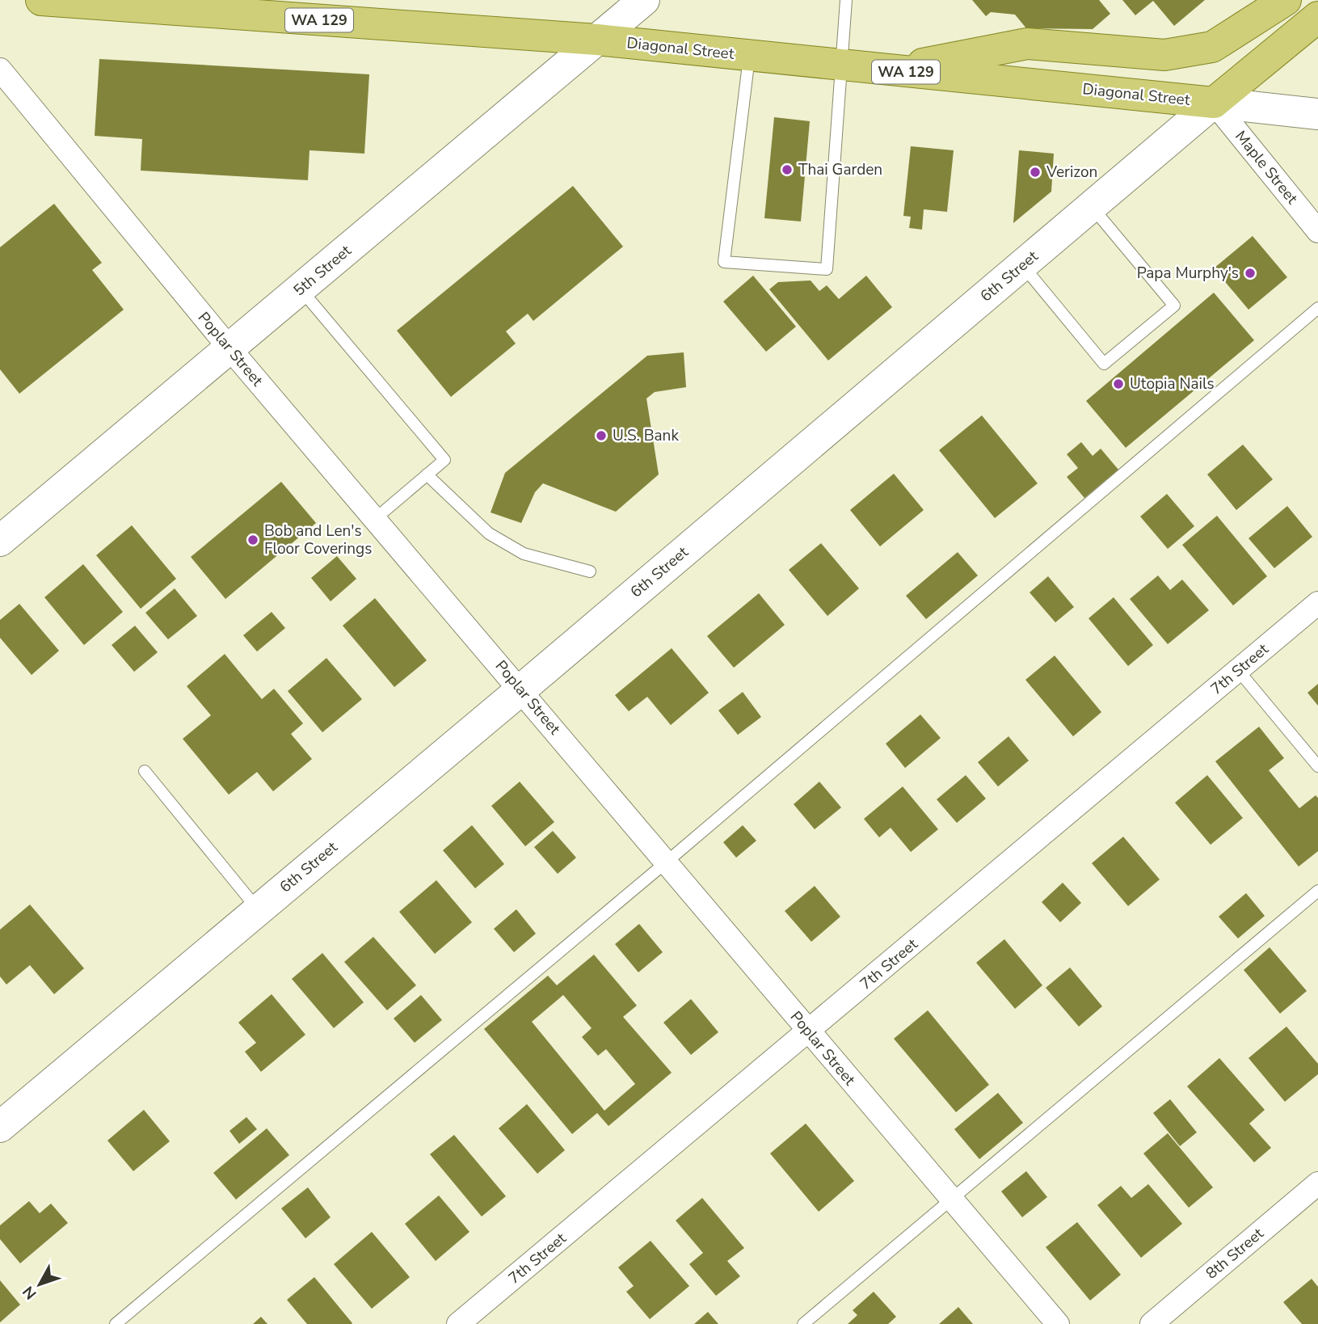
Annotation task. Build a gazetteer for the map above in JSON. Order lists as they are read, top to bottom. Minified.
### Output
{"streets":{"main road":["WA 129","Diagonal Street","5th Street","6th Street"],"street":["Maple Street","Poplar Street","7th Street","8th Street"]},"crossings":[["WA 129","Diagonal Street"],["Diagonal Street","Maple Street"],["Diagonal Street","5th Street"],["Diagonal Street","6th Street"],["Maple Street","6th Street"],["5th Street","Poplar Street"],["6th Street","Poplar Street"],["Poplar Street","7th Street"]],"places":["Thai Garden","Verizon","Papa Murphy's","Utopia Nails","U.S. Bank","Bob and Len's Floor Coverings"],"north":"bottom left"}
